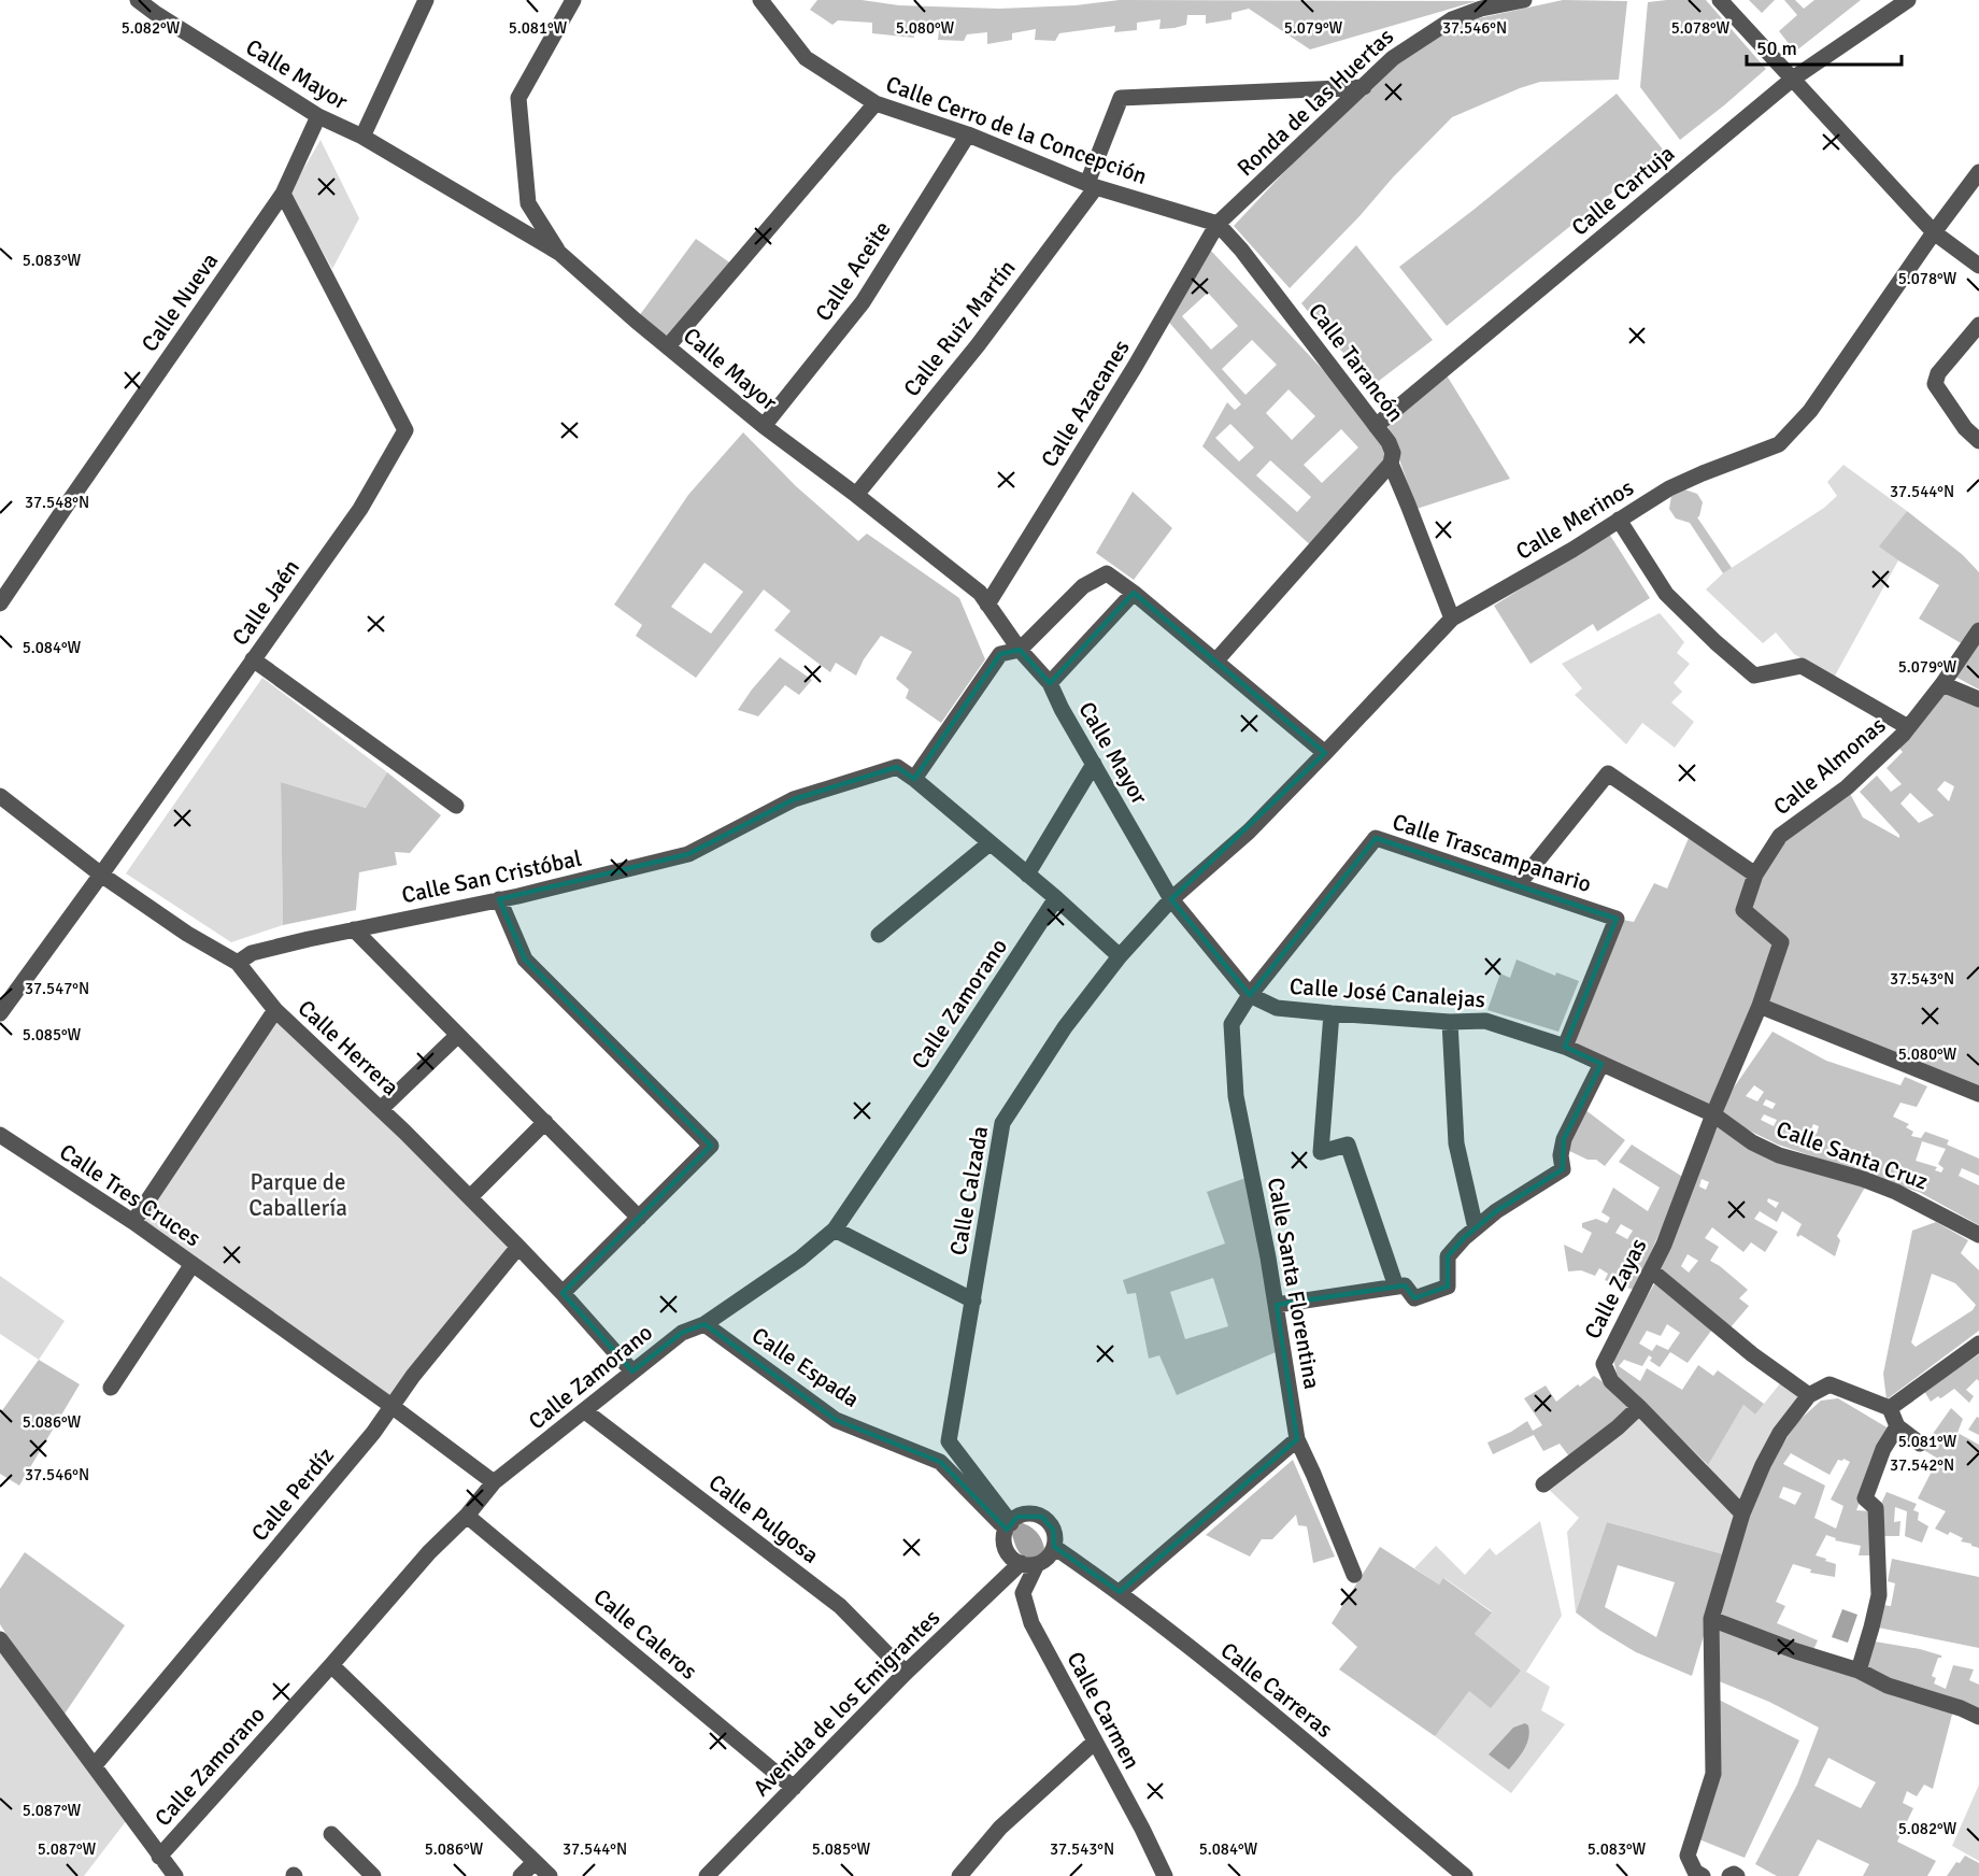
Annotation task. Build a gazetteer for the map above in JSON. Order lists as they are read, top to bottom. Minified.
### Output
{"streets":{"street":["Calle Mayor","Ronda de las Huertas","Calle Cerro de la Concepción","Calle Cartuja","Calle Aceite","Calle Nueva","Calle Ruiz Martín","Calle Tarancón","Calle Azacanes","Calle Merinos","Calle Jaén","Calle Almonas","Calle Trascampanario","Calle San Cristóbal","Calle José Canalejas","Calle Zamorano","Calle Herrera","Calle Santa Cruz","Calle Calzada","Calle Tres Cruces","Calle Santa Florentina","Calle Zayas","Calle Espada","Calle Perdíz","Calle Pulgosa","Calle Caleros","Calle Carreras","Avenida de los Emigrantes","Calle Carmen"]},"crossings":[["Calle Mayor","Calle Aceite"],["Calle Mayor","Calle Nueva"],["Calle Mayor","Calle Ruiz Martín"],["Calle Mayor","Calle Azacanes"],["Calle Mayor","Calle Merinos"],["Calle Mayor","Calle José Canalejas"],["Calle Mayor","Calle Calzada"],["Ronda de las Huertas","Calle Cerro de la Concepción"],["Ronda de las Huertas","Calle Ruiz Martín"],["Ronda de las Huertas","Calle Tarancón"],["Ronda de las Huertas","Calle Azacanes"],["Calle Cerro de la Concepción","Calle Aceite"],["Calle Cerro de la Concepción","Calle Ruiz Martín"],["Calle Cerro de la Concepción","Calle Tarancón"],["Calle Cerro de la Concepción","Calle Azacanes"],["Calle Cartuja","Calle Tarancón"],["Calle Nueva","Calle Jaén"],["Calle Tarancón","Calle Azacanes"],["Calle Tarancón","Calle Merinos"],["Calle Merinos","Calle José Canalejas"],["Calle Merinos","Calle Calzada"],["Calle Jaén","Calle Herrera"],["Calle Almonas","Calle Zayas"],["Calle Trascampanario","Calle José Canalejas"],["Calle Trascampanario","Calle Santa Florentina"],["Calle San Cristóbal","Calle Herrera"],["Calle José Canalejas","Calle Santa Cruz"],["Calle José Canalejas","Calle Calzada"],["Calle José Canalejas","Calle Santa Florentina"],["Calle Zamorano","Calle Herrera"],["Calle Zamorano","Calle Tres Cruces"],["Calle Zamorano","Calle Espada"],["Calle Zamorano","Calle Pulgosa"],["Calle Zamorano","Calle Caleros"],["Calle Herrera","Calle Perdíz"],["Calle Santa Cruz","Calle Zayas"],["Calle Calzada","Calle Espada"],["Calle Calzada","Calle Carreras"],["Calle Calzada","Avenida de los Emigrantes"],["Calle Calzada","Calle Carmen"],["Calle Tres Cruces","Calle Perdíz"],["Calle Espada","Calle Carreras"],["Calle Espada","Avenida de los Emigrantes"],["Calle Espada","Calle Carmen"],["Calle Pulgosa","Avenida de los Emigrantes"],["Calle Caleros","Avenida de los Emigrantes"],["Calle Carreras","Avenida de los Emigrantes"],["Calle Carreras","Calle Carmen"],["Avenida de los Emigrantes","Calle Carmen"]],"parks":["Parque de Caballería"],"scale_bar":"50 m","coordinates":["5.082°W","5.081°W","5.080°W","5.079°W","37.546°N","5.078°W","5.083°W","37.544°N","37.548°N","5.084°W","37.543°N","37.547°N","5.085°W","5.086°W","37.542°N","5.087°W"]}
